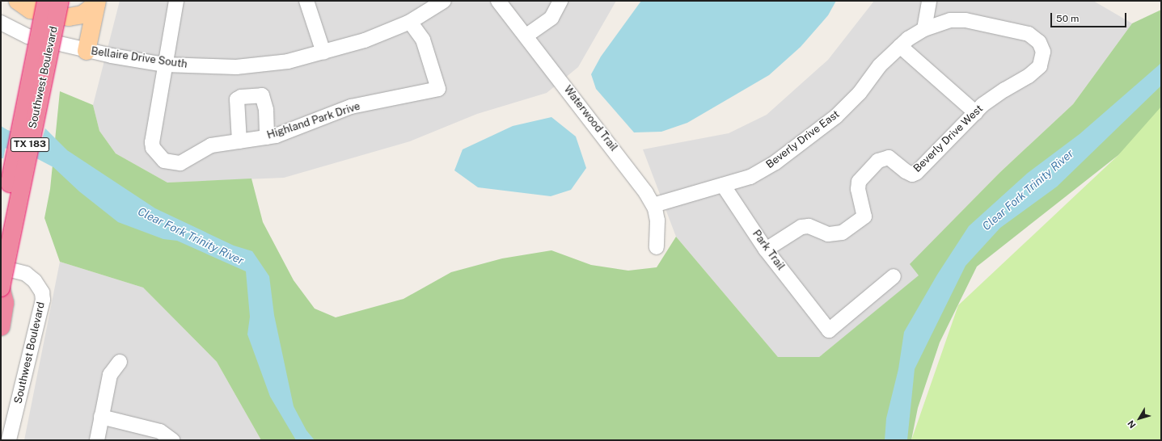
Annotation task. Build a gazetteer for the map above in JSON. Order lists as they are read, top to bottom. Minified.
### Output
{"streets":{"highway":["Southwest Boulevard","TX 183"],"street":["Bellaire Drive South","Waterwood Trail","Highland Park Drive","Beverly Drive West","Beverly Drive East","Park Trail"]},"crossings":[["Bellaire Drive South","Highland Park Drive"],["Waterwood Trail","Beverly Drive East"],["Beverly Drive West","Beverly Drive East"],["Beverly Drive West","Park Trail"],["Beverly Drive East","Park Trail"]],"water":["Clear Fork Trinity River"],"scale_bar":"50 m","north":"bottom left"}
